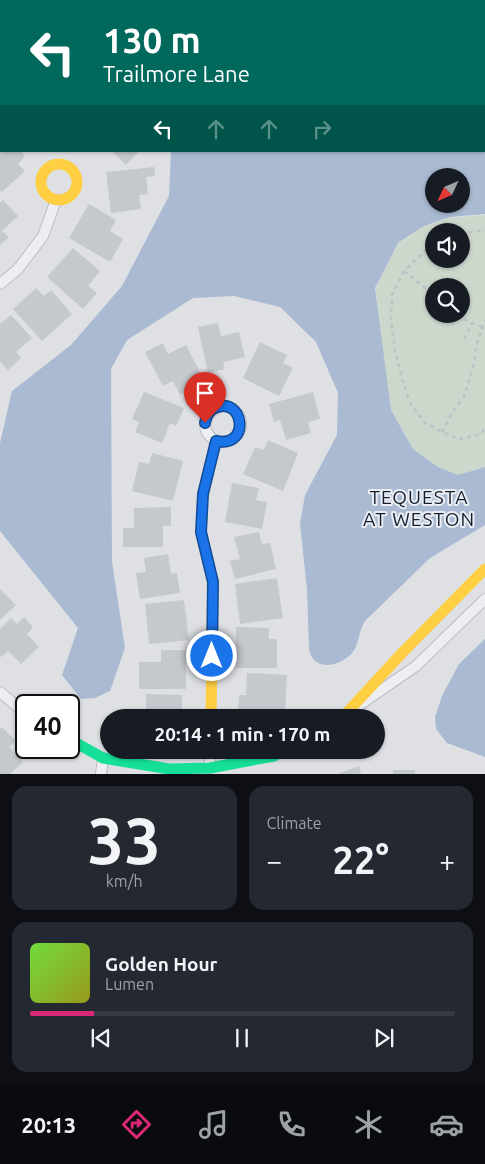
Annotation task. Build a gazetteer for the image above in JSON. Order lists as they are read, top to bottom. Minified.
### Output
{"districts":["TEQUESTA AT WESTON"],"north":"bottom left","page":{"turn":["130 m","Trailmore Lane"],"limit":"40","trip":"20:14 · 1 min · 170 m","tile":[["33","km/h"],"Climate"],"heat":["−","22°","+"],"song":["Golden Hour","Lumen"],"tabs":"20:13"}}
